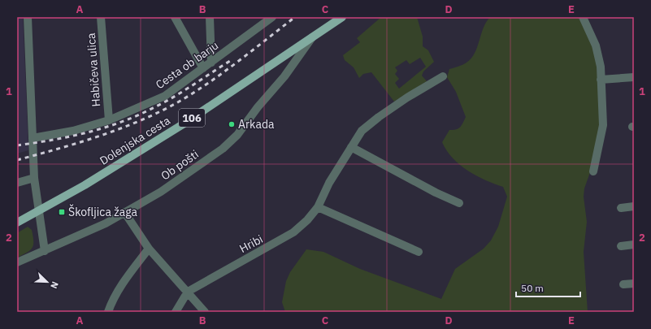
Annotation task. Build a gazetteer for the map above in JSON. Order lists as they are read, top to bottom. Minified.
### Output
{"streets":{"main road":["106","Dolenjska cesta"],"street":["Cesta ob barju","Habičeva ulica","Ob pošti","Hribi"]},"crossings":[["Cesta ob barju","Habičeva ulica"],["Dolenjska cesta","Ob pošti"]],"places":{"other":["Arkada"],"transit":["Škofljica žaga"]},"scale_bar":"50 m","north":"bottom right","grid":{"columns":["A","B","C","D","E"],"rows":["1","2"]}}
